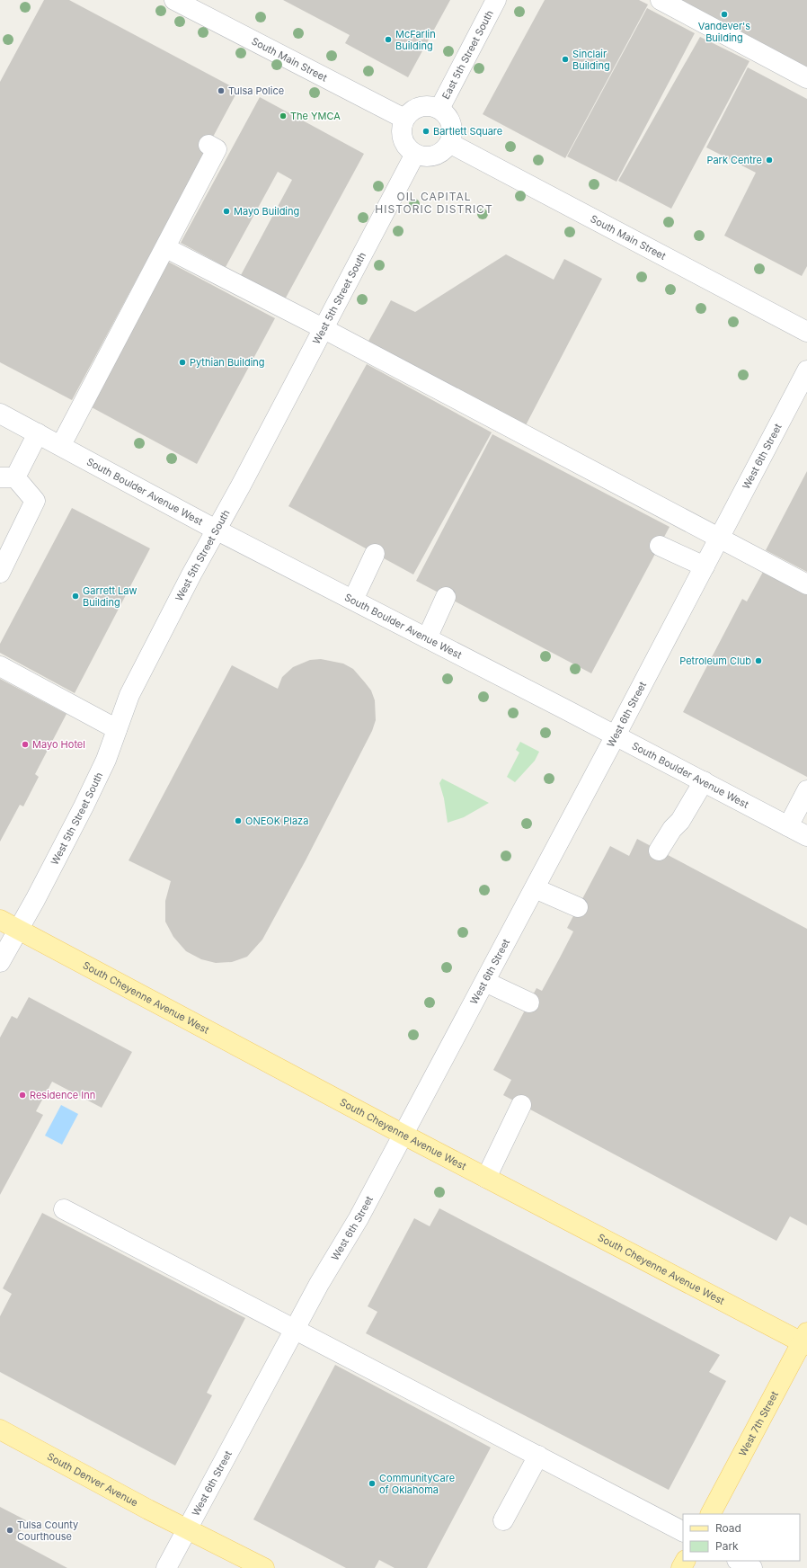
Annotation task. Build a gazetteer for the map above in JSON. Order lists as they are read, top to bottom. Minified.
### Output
{"streets":{"main road":["South Cheyenne Avenue West","West 7th Street","South Denver Avenue"],"street":["East 5th Street South","South Main Street","West 5th Street South","West 6th Street","South Boulder Avenue West"]},"crossings":[["East 5th Street South","South Main Street"],["East 5th Street South","West 5th Street South"],["South Main Street","West 5th Street South"],["West 5th Street South","South Boulder Avenue West"],["West 5th Street South","South Cheyenne Avenue West"],["West 6th Street","South Boulder Avenue West"],["West 6th Street","South Cheyenne Avenue West"],["West 6th Street","South Denver Avenue"],["South Cheyenne Avenue West","West 7th Street"]],"districts":["OIL CAPITAL HISTORIC DISTRICT"],"places":["Vandever's Building","McFarlin Building","Sinclair Building","Tulsa Police","The YMCA","Bartlett Square","Park Centre","Mayo Building","Pythian Building","Garrett Law Building","Petroleum Club","Mayo Hotel","ONEOK Plaza","Residence Inn","CommunityCare of Oklahoma","Tulsa County Courthouse"],"legend":["Road","Park"]}
